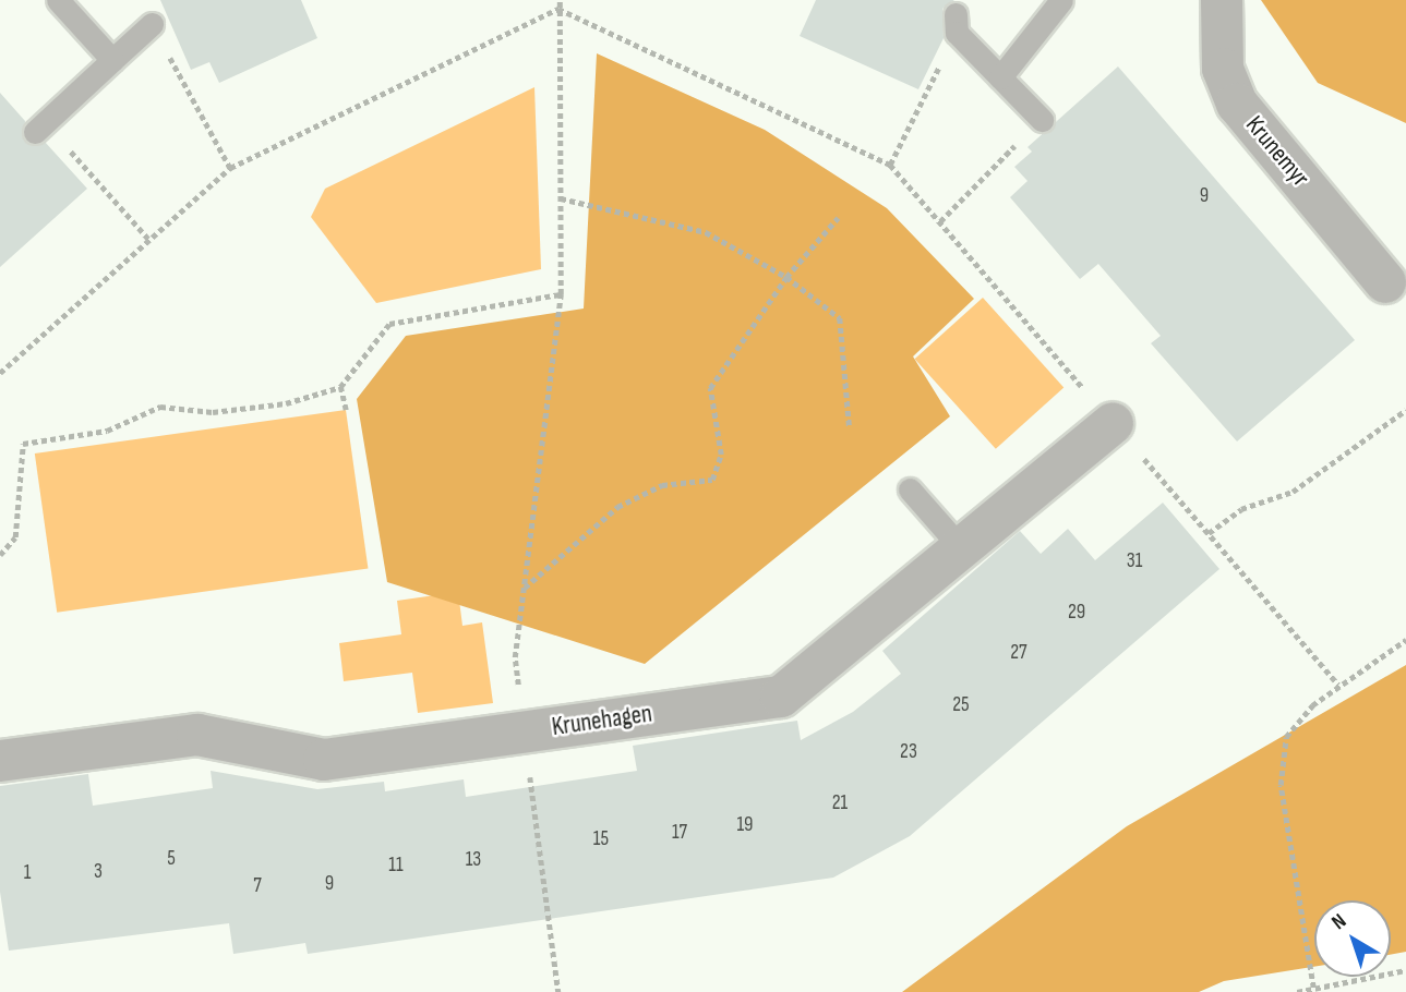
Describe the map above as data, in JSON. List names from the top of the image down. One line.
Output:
{"streets":{"street":["Krunemyr","Krunehagen"]},"house_numbers":["9","31","29","27","25","23","21","19","17","15","5","13","11","3","1","9","7"],"north":"top left"}
